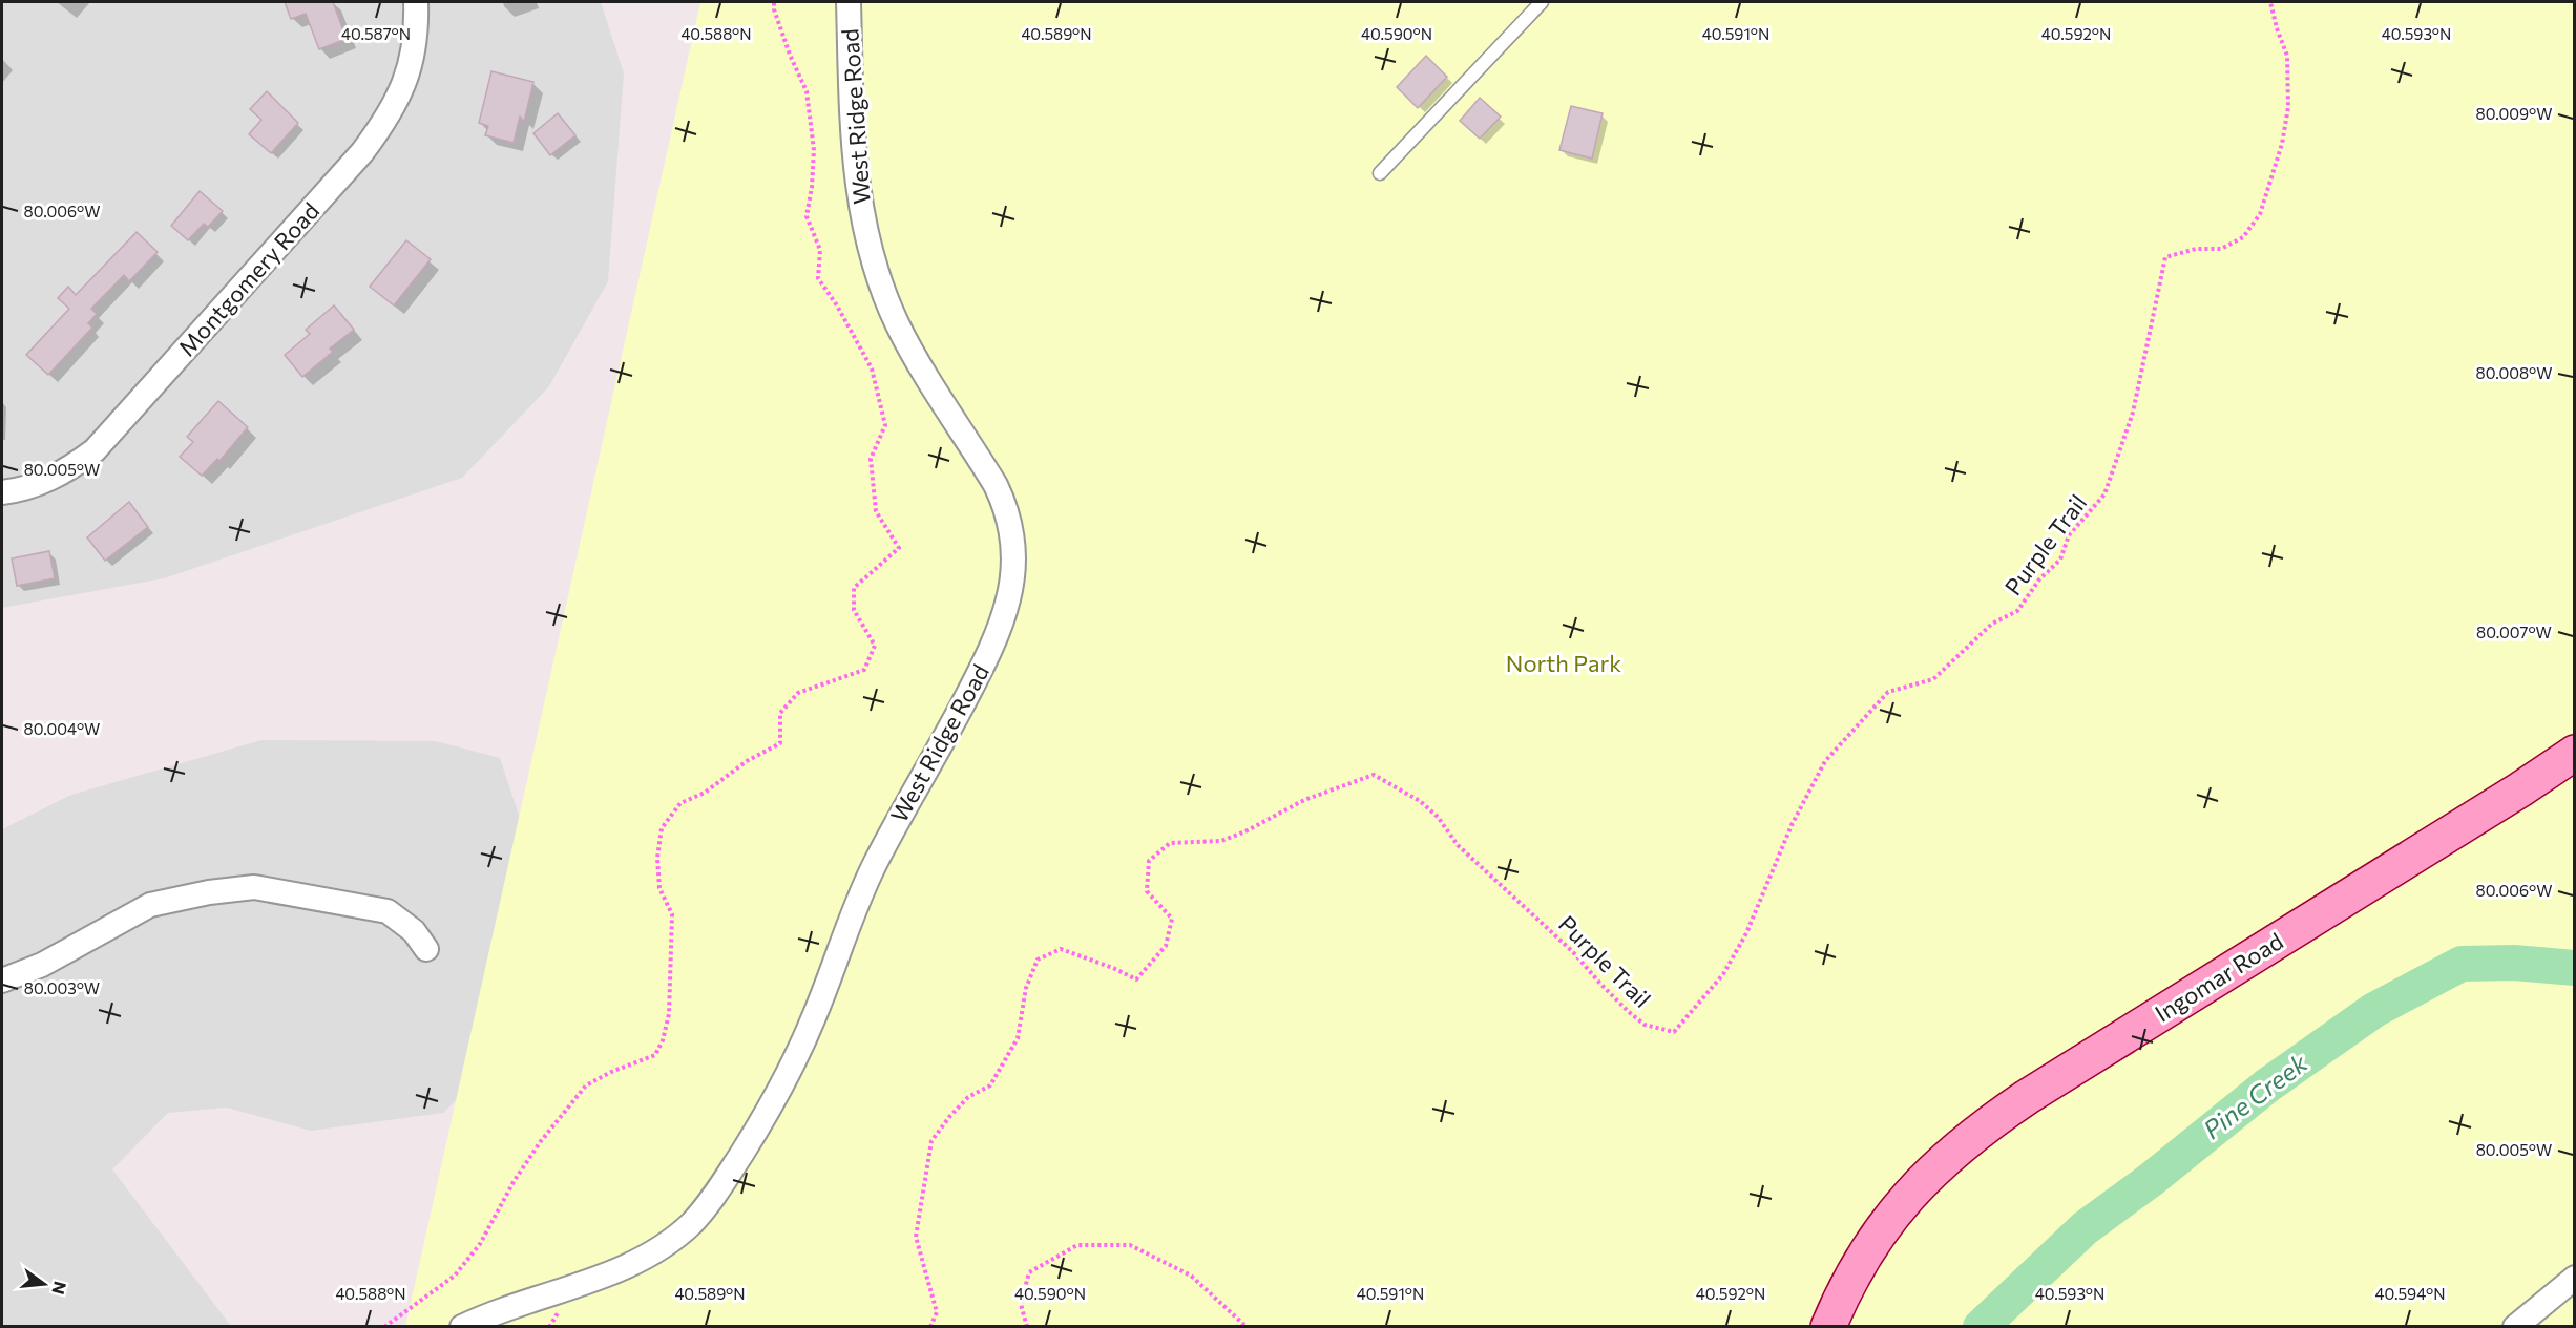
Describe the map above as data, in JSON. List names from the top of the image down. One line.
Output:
{"streets":{"main road":["Ingomar Road"],"street":["West Ridge Road","Montgomery Road"],"path":["Purple Trail"]},"water":["Pine Creek"],"parks":["North Park"],"north":"right","coordinates":["40.587°N","40.588°N","40.589°N","40.590°N","40.591°N","40.592°N","40.593°N","80.009°W","80.006°W","80.008°W","80.005°W","80.007°W","80.004°W","80.003°W","40.594°N"]}
